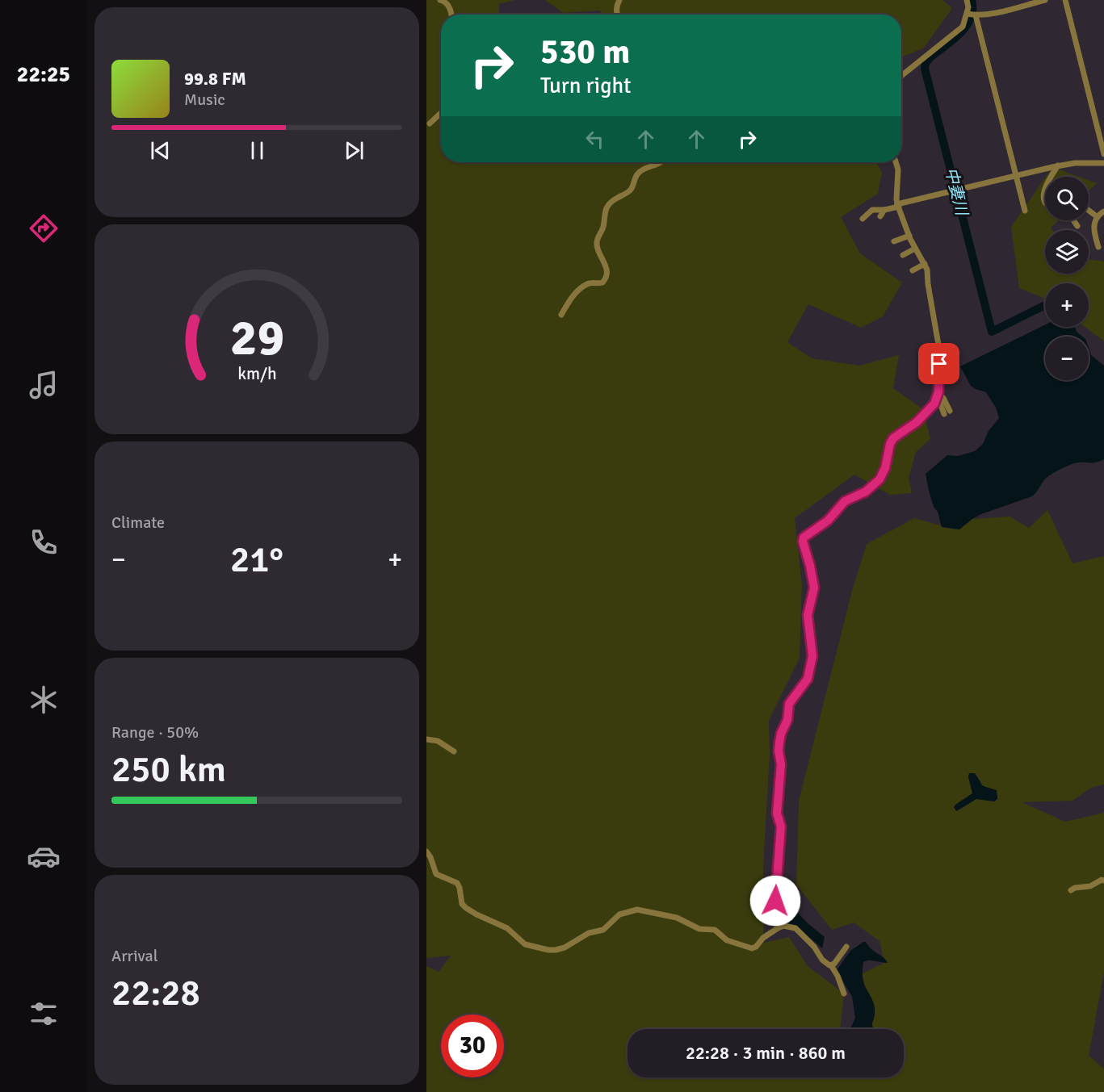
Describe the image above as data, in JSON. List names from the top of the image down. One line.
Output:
{"water":["中妻川"],"page":{"tabs":"22:25","turn":["530 m","Turn right"],"song":["99.8 FM","Music"],"map_buttons":["+","−"],"tile":["Climate",["Range · 50%","250 km"],["Arrival","22:28"]],"heat":["−","21°","+"],"limit":"30","trip":"22:28 · 3 min · 860 m","gauge":["29","km/h"]}}
